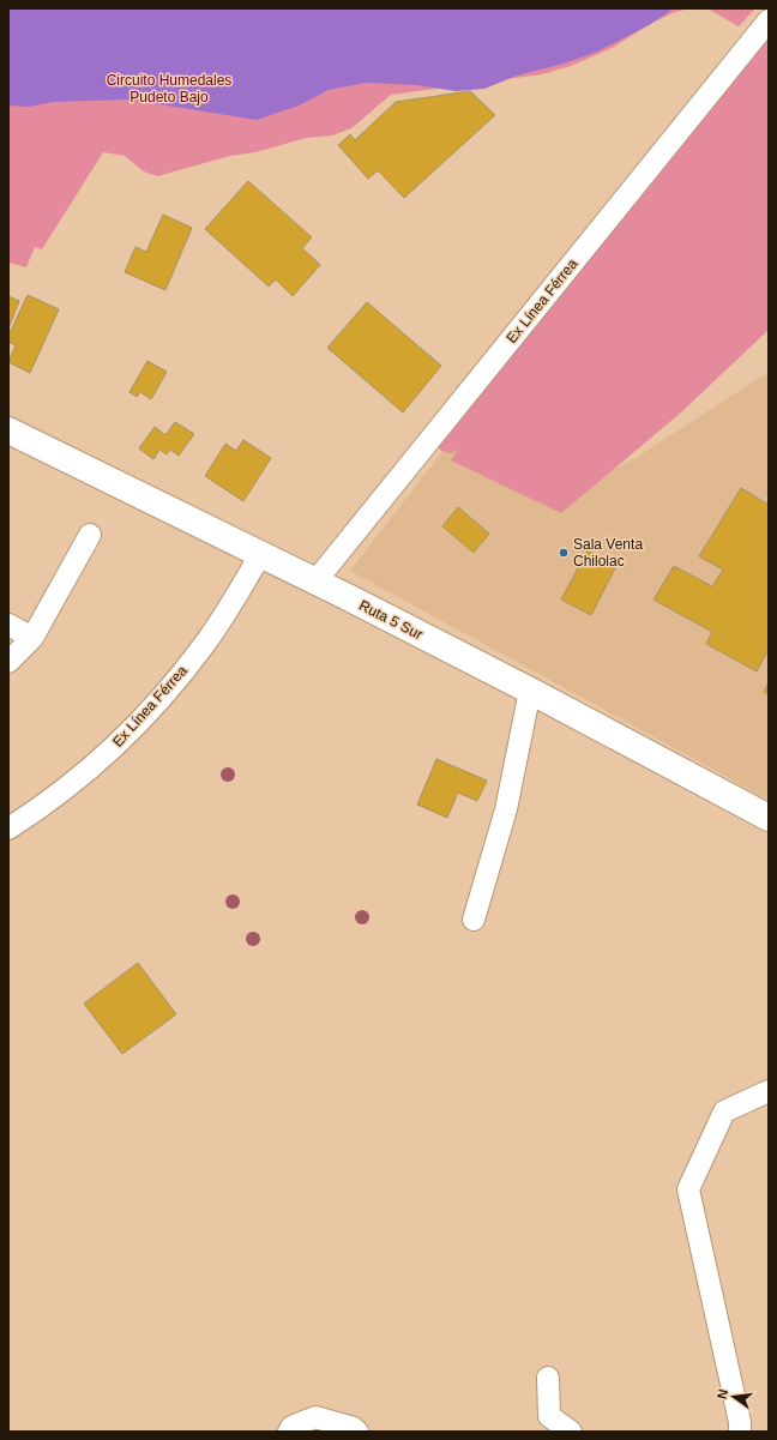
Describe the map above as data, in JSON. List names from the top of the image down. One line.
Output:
{"streets":{"highway":["Ruta 5 Sur"],"street":["Ex Línea Férrea"]},"crossings":[["Ex Línea Férrea","Ruta 5 Sur"]],"parks":["Circuito Humedales Pudeto Bajo"],"places":["Sala Venta Chilolac"],"north":"left"}
